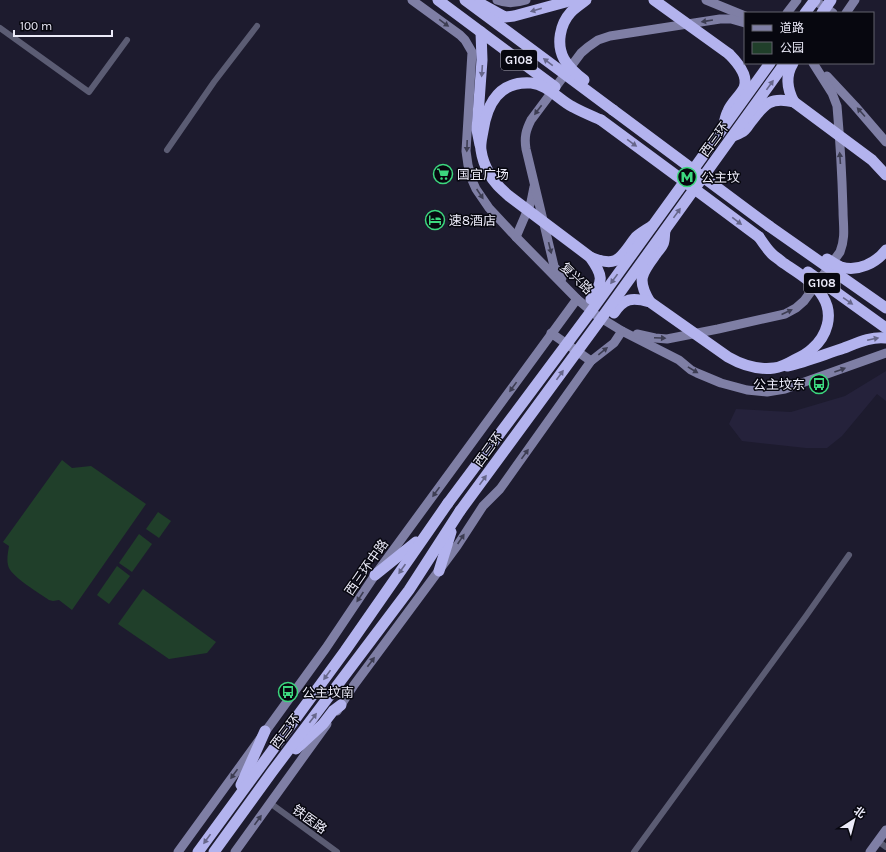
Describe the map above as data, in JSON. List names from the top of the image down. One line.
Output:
{"streets":{"highway":["G108","西三环"],"street":["复兴路","西三环中路","铁医路"]},"crossings":[["复兴路","西三环中路"]],"places":{"supermarket":["国宜广场"],"metro station":["公主坟"],"hotel":["速8酒店"],"bus stop":["公主坟东","公主坟南"]},"legend":["道路","公园"],"scale_bar":"100 m","north":"top right"}
